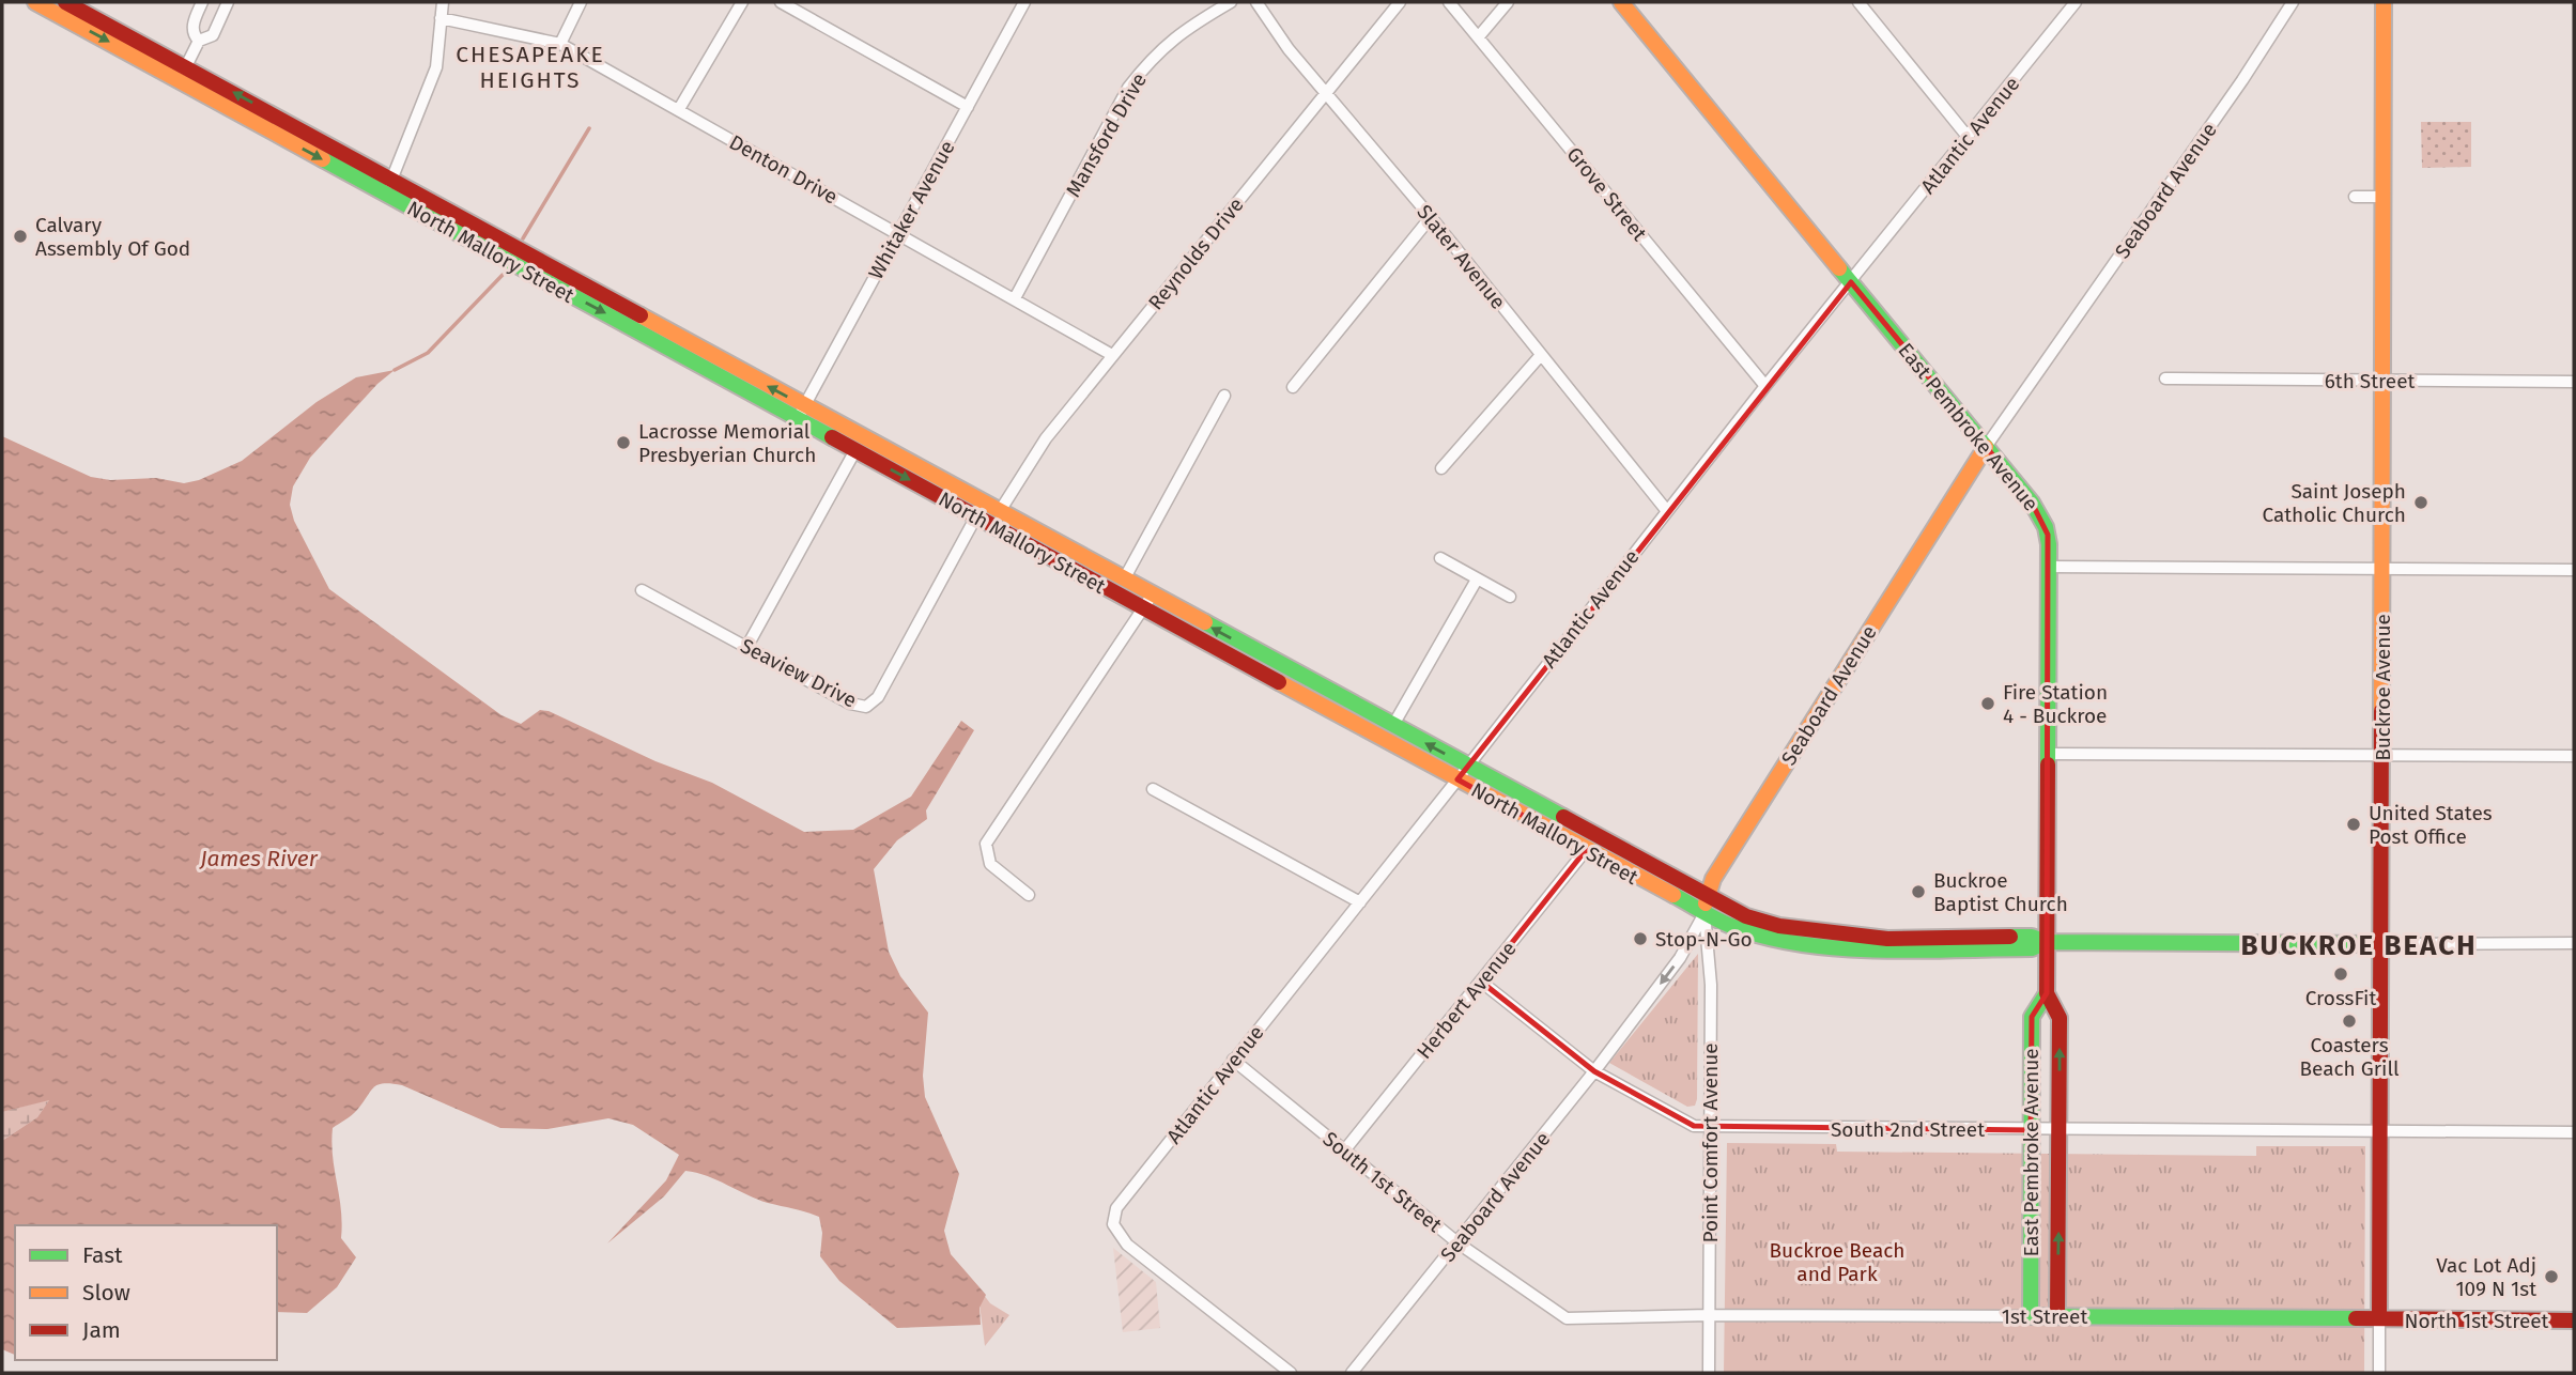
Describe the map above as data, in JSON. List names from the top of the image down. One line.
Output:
{"streets":{"main road":["Seaboard Avenue","North Mallory Street","East Pembroke Avenue","Buckroe Avenue","1st Street","North 1st Street"],"street":["Mansford Drive","Atlantic Avenue","Denton Drive","Grove Street","Whitaker Avenue","Reynolds Drive","Slater Avenue","6th Street","Seaview Drive","Herbert Avenue","South 2nd Street","Point Comfort Avenue","South 1st Street"]},"crossings":[["Mansford Drive","Denton Drive"],["Atlantic Avenue","Grove Street"],["Atlantic Avenue","North Mallory Street"],["Atlantic Avenue","Slater Avenue"],["Atlantic Avenue","East Pembroke Avenue"],["Atlantic Avenue","South 1st Street"],["Denton Drive","Whitaker Avenue"],["Denton Drive","Reynolds Drive"],["Seaboard Avenue","North Mallory Street"],["Seaboard Avenue","East Pembroke Avenue"],["Seaboard Avenue","South 2nd Street"],["Seaboard Avenue","Point Comfort Avenue"],["Seaboard Avenue","South 1st Street"],["Whitaker Avenue","North Mallory Street"],["North Mallory Street","Reynolds Drive"],["North Mallory Street","East Pembroke Avenue"],["North Mallory Street","Seaview Drive"],["North Mallory Street","Buckroe Avenue"],["North Mallory Street","Herbert Avenue"],["North Mallory Street","Point Comfort Avenue"],["Reynolds Drive","Slater Avenue"],["6th Street","Buckroe Avenue"],["East Pembroke Avenue","South 2nd Street"],["East Pembroke Avenue","1st Street"],["Buckroe Avenue","South 2nd Street"],["Buckroe Avenue","1st Street"],["Buckroe Avenue","North 1st Street"],["Herbert Avenue","South 2nd Street"],["Herbert Avenue","South 1st Street"],["South 2nd Street","Point Comfort Avenue"],["Point Comfort Avenue","South 1st Street"],["Point Comfort Avenue","1st Street"],["South 1st Street","1st Street"],["1st Street","North 1st Street"]],"districts":["CHESAPEAKE HEIGHTS","BUCKROE BEACH"],"water":["James River"],"parks":["Buckroe Beach and Park"],"places":["Calvary Assembly Of God","Lacrosse Memorial Presbyerian Church","Saint Joseph Catholic Church","Fire Station 4 - Buckroe","United States Post Office","Buckroe Baptist Church","Stop-N-Go","CrossFit","Coasters Beach Grill","Vac Lot Adj 109 N 1st"],"legend":["Fast","Slow","Jam"]}
